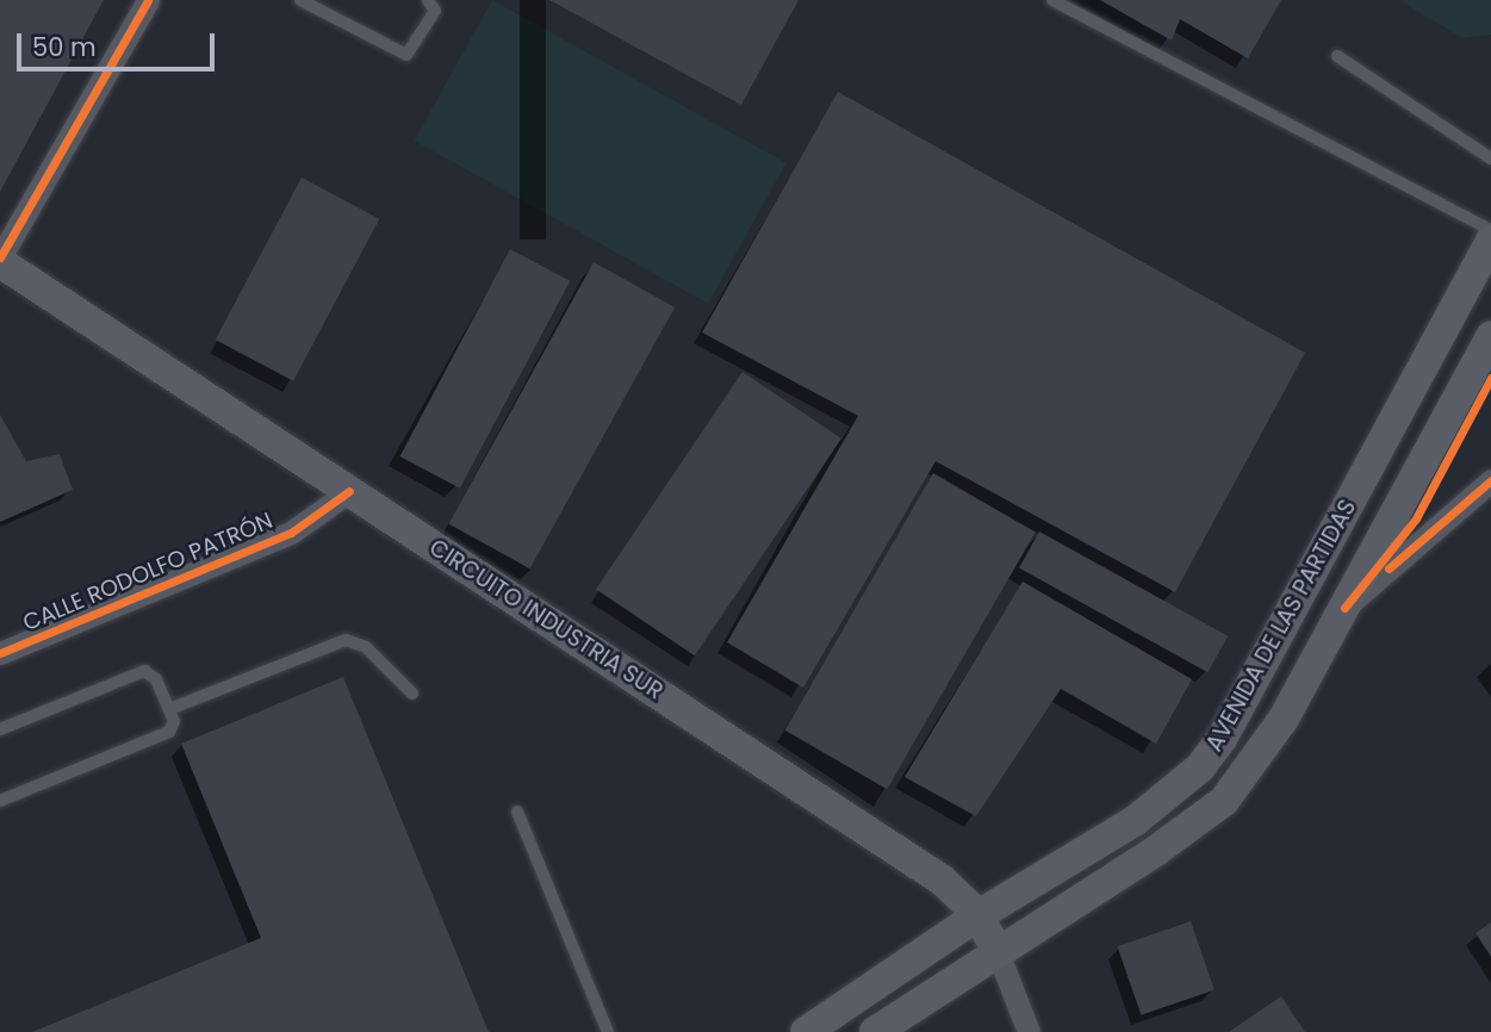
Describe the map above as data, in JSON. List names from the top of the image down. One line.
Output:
{"streets":{"main road":["CIRCUITO INDUSTRIA SUR","AVENIDA DE LAS PARTIDAS"],"street":["CALLE RODOLFO PATRÓN"]},"crossings":[["CALLE RODOLFO PATRÓN","CIRCUITO INDUSTRIA SUR"],["CIRCUITO INDUSTRIA SUR","AVENIDA DE LAS PARTIDAS"]],"scale_bar":"50 m"}
